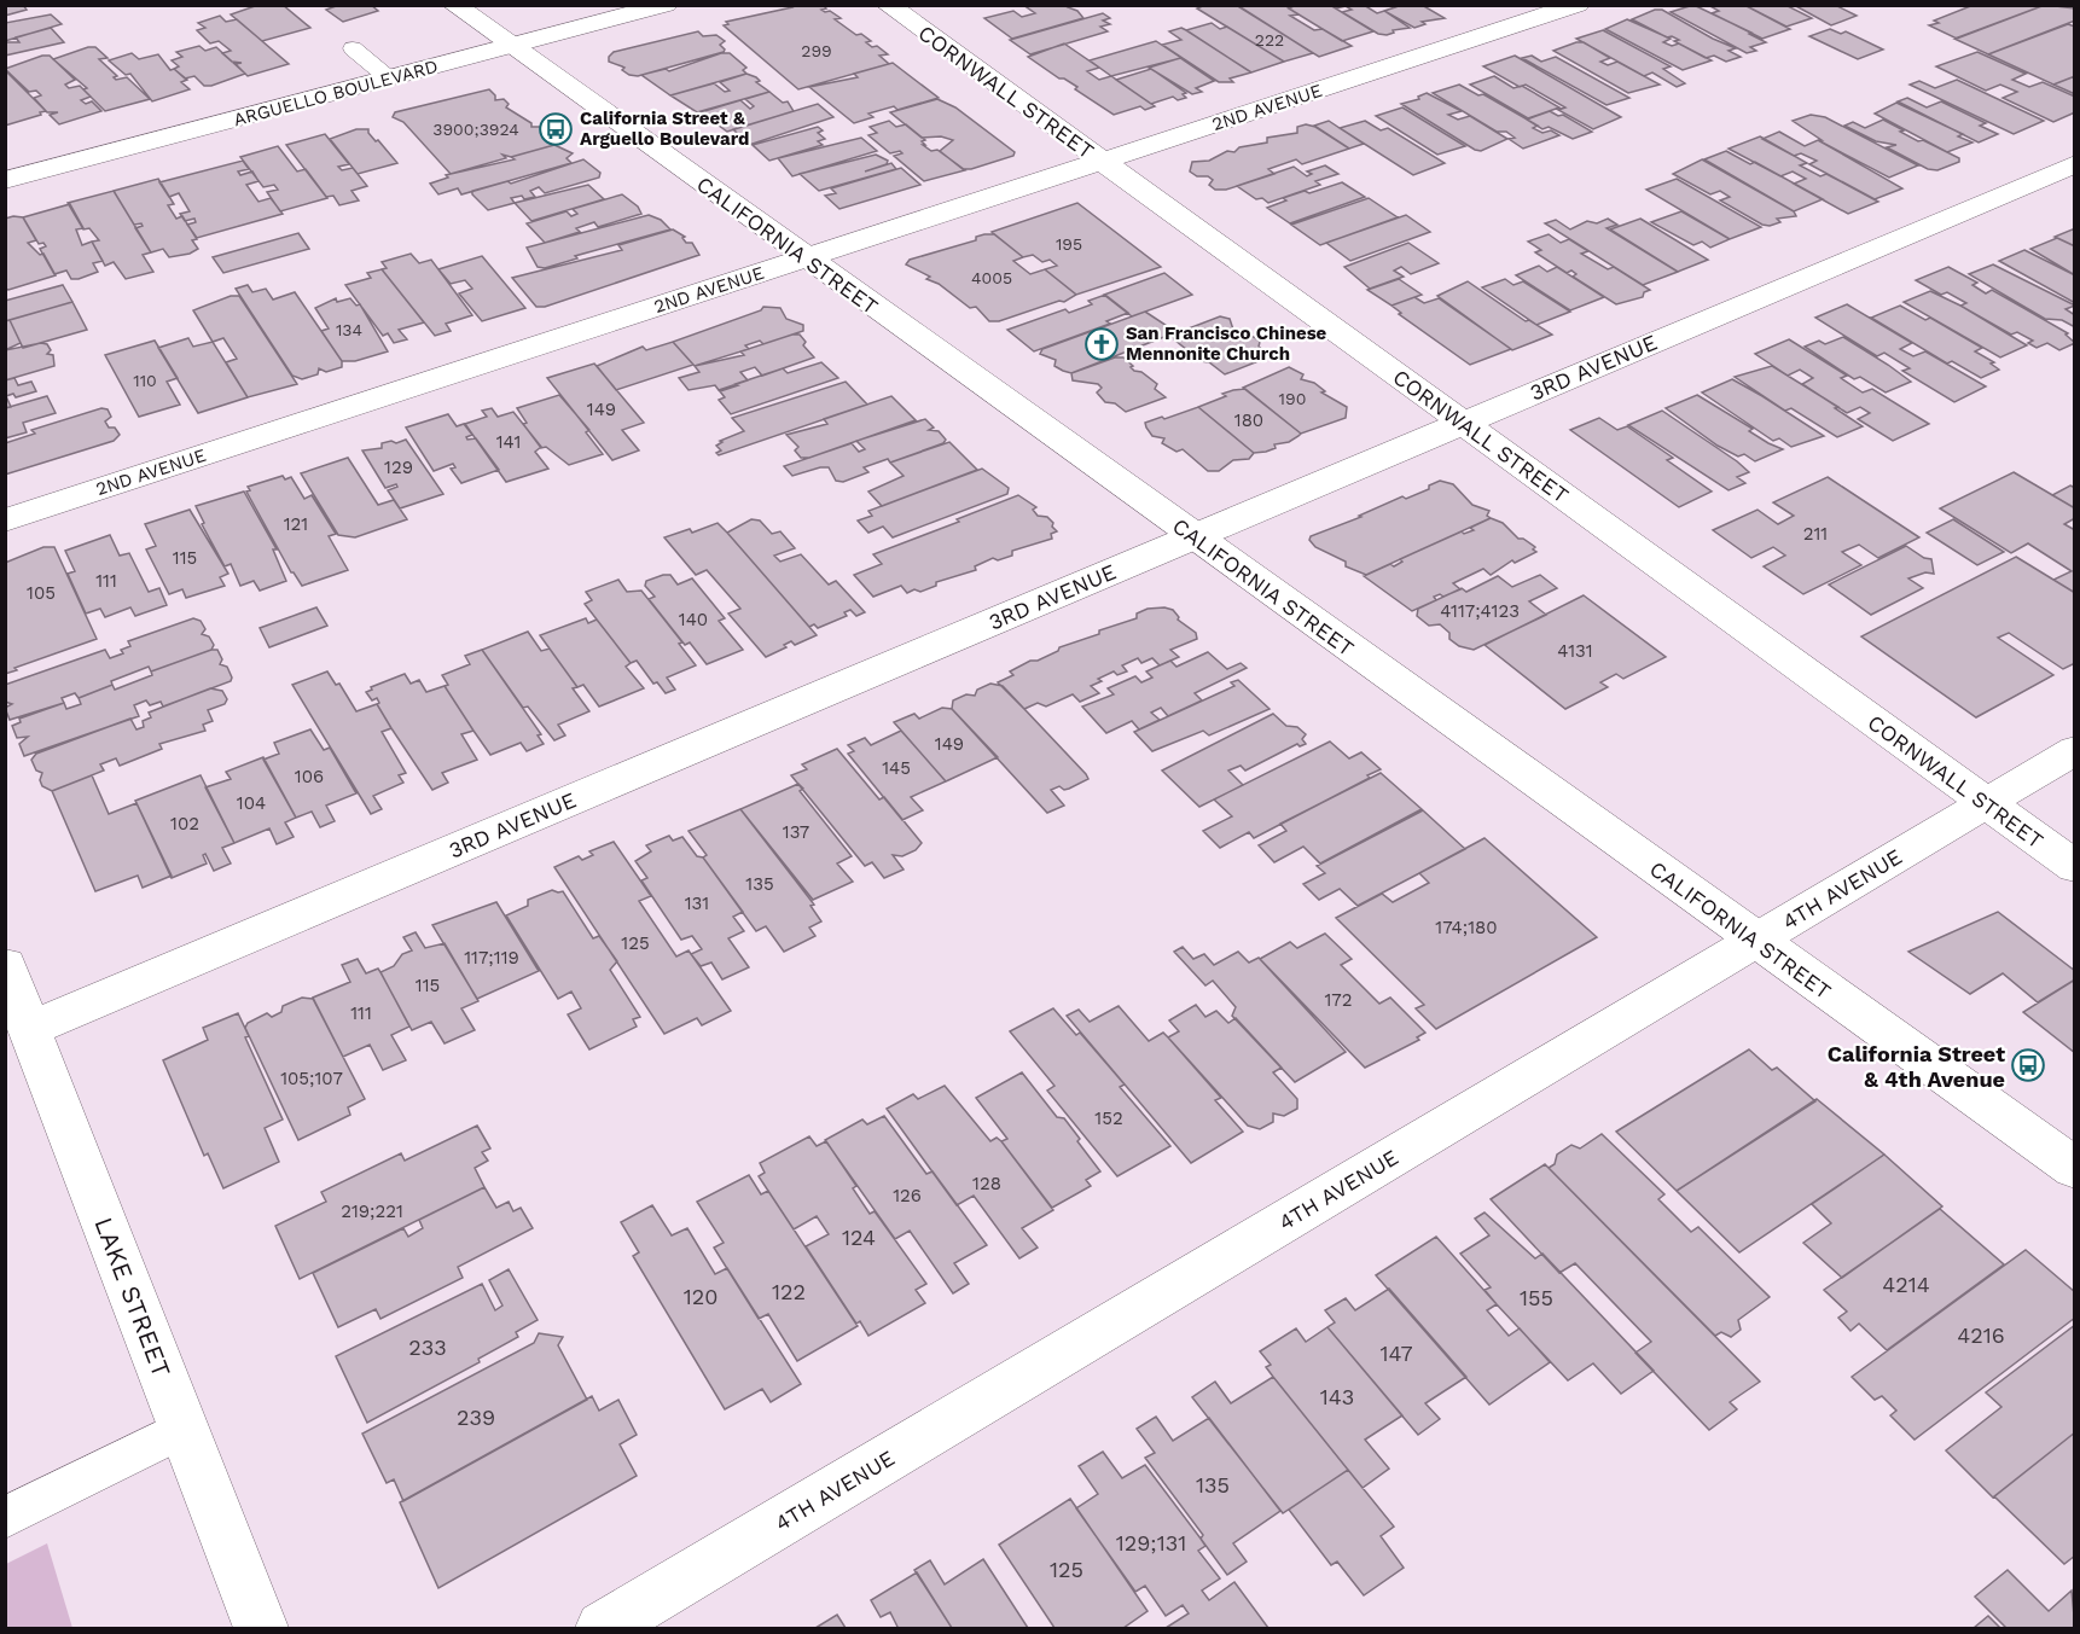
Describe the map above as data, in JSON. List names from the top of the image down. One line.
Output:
{"streets":{"street":["CORNWALL STREET","ARGUELLO BOULEVARD","2ND AVENUE","CALIFORNIA STREET","3RD AVENUE","4TH AVENUE","LAKE STREET"]},"crossings":[["CORNWALL STREET","2ND AVENUE"],["CORNWALL STREET","3RD AVENUE"],["CORNWALL STREET","4TH AVENUE"],["ARGUELLO BOULEVARD","CALIFORNIA STREET"],["2ND AVENUE","CALIFORNIA STREET"],["CALIFORNIA STREET","3RD AVENUE"],["CALIFORNIA STREET","4TH AVENUE"],["3RD AVENUE","LAKE STREET"]],"places":{"bus stop":["California Street & Arguello Boulevard","California Street & 4th Avenue"],"church":["San Francisco Chinese Mennonite Church"]},"house_numbers":["222","299","3900;3924","195","4005","134","110","190","149","180","141","129","121","211","115","111","105","4117;4123","140","4131","149","145","106","104","102","137","135","131","174;180","125","117;119","115","172","111","105;107","152","128","126","219;221","124","4214","122","120","155","4216","233","147","143","239","135","129;131","125"]}
